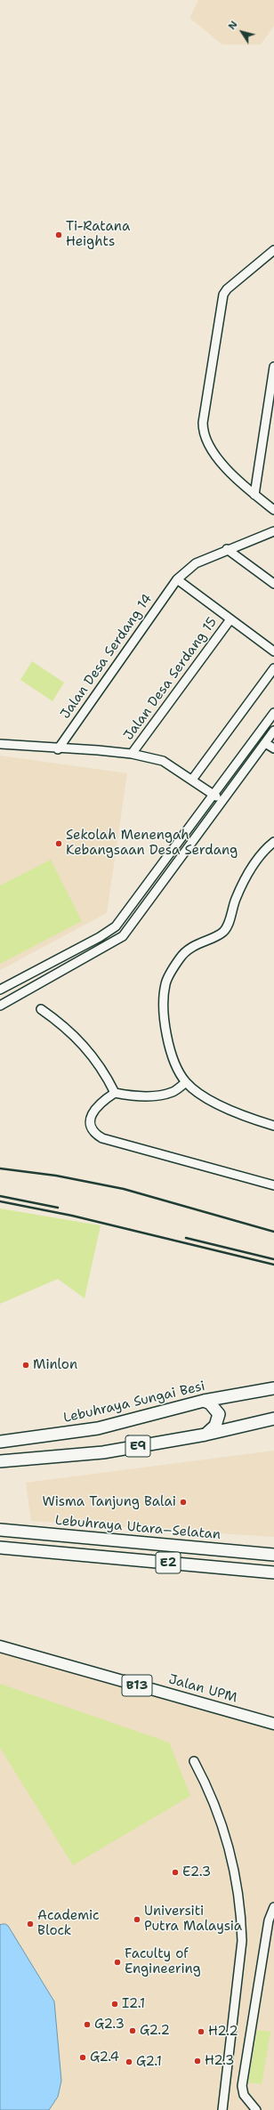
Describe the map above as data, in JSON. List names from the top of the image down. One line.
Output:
{"streets":{"highway":["Lebuhraya Sungai Besi","E9","Lebuhraya Utara–Selatan","E2"],"main road":["B13","Jalan UPM"],"street":["Jalan Desa Serdang 14","Jalan Desa Serdang 15"]},"places":["Ti-Ratana Heights","Sekolah Menengah Kebangsaan Desa Serdang","Minlon","Wisma Tanjung Balai","E2.3","Universiti Putra Malaysia","Academic Block","Faculty of Engineering","I2.1","G2.3","G2.2","H2.2","G2.4","H2.3","G2.1"],"north":"top left"}
